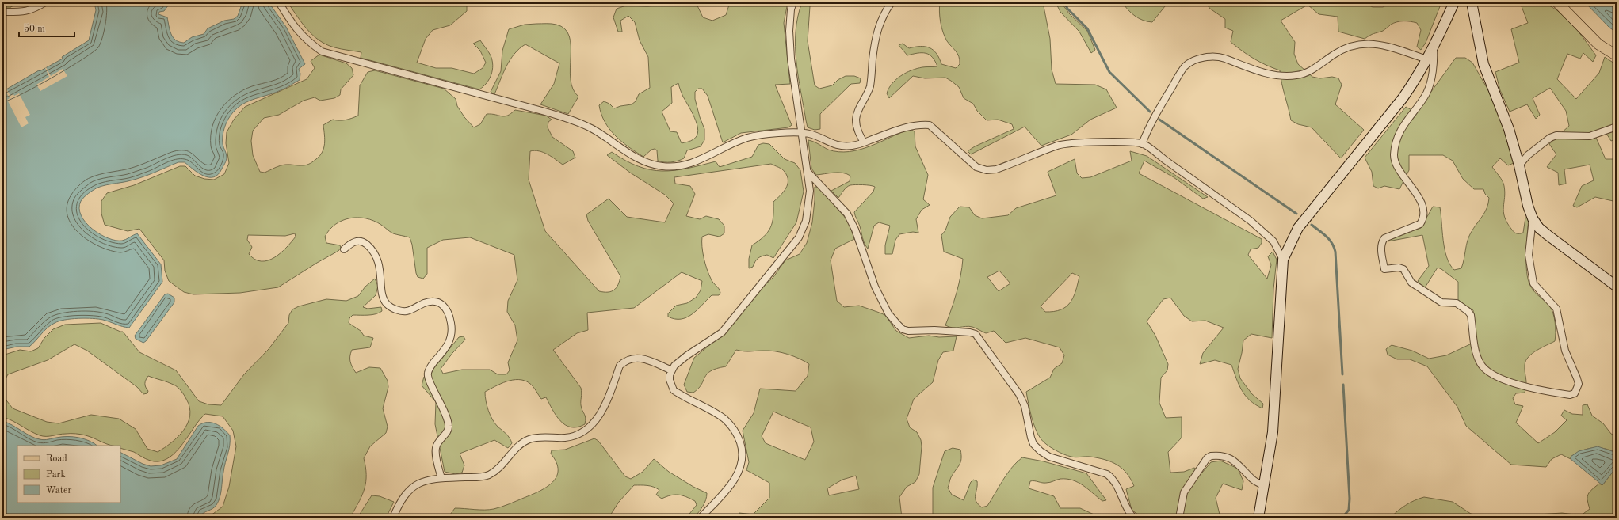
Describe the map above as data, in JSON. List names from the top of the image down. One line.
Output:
{"legend":["Road","Park","Water"],"scale_bar":"50 m"}
